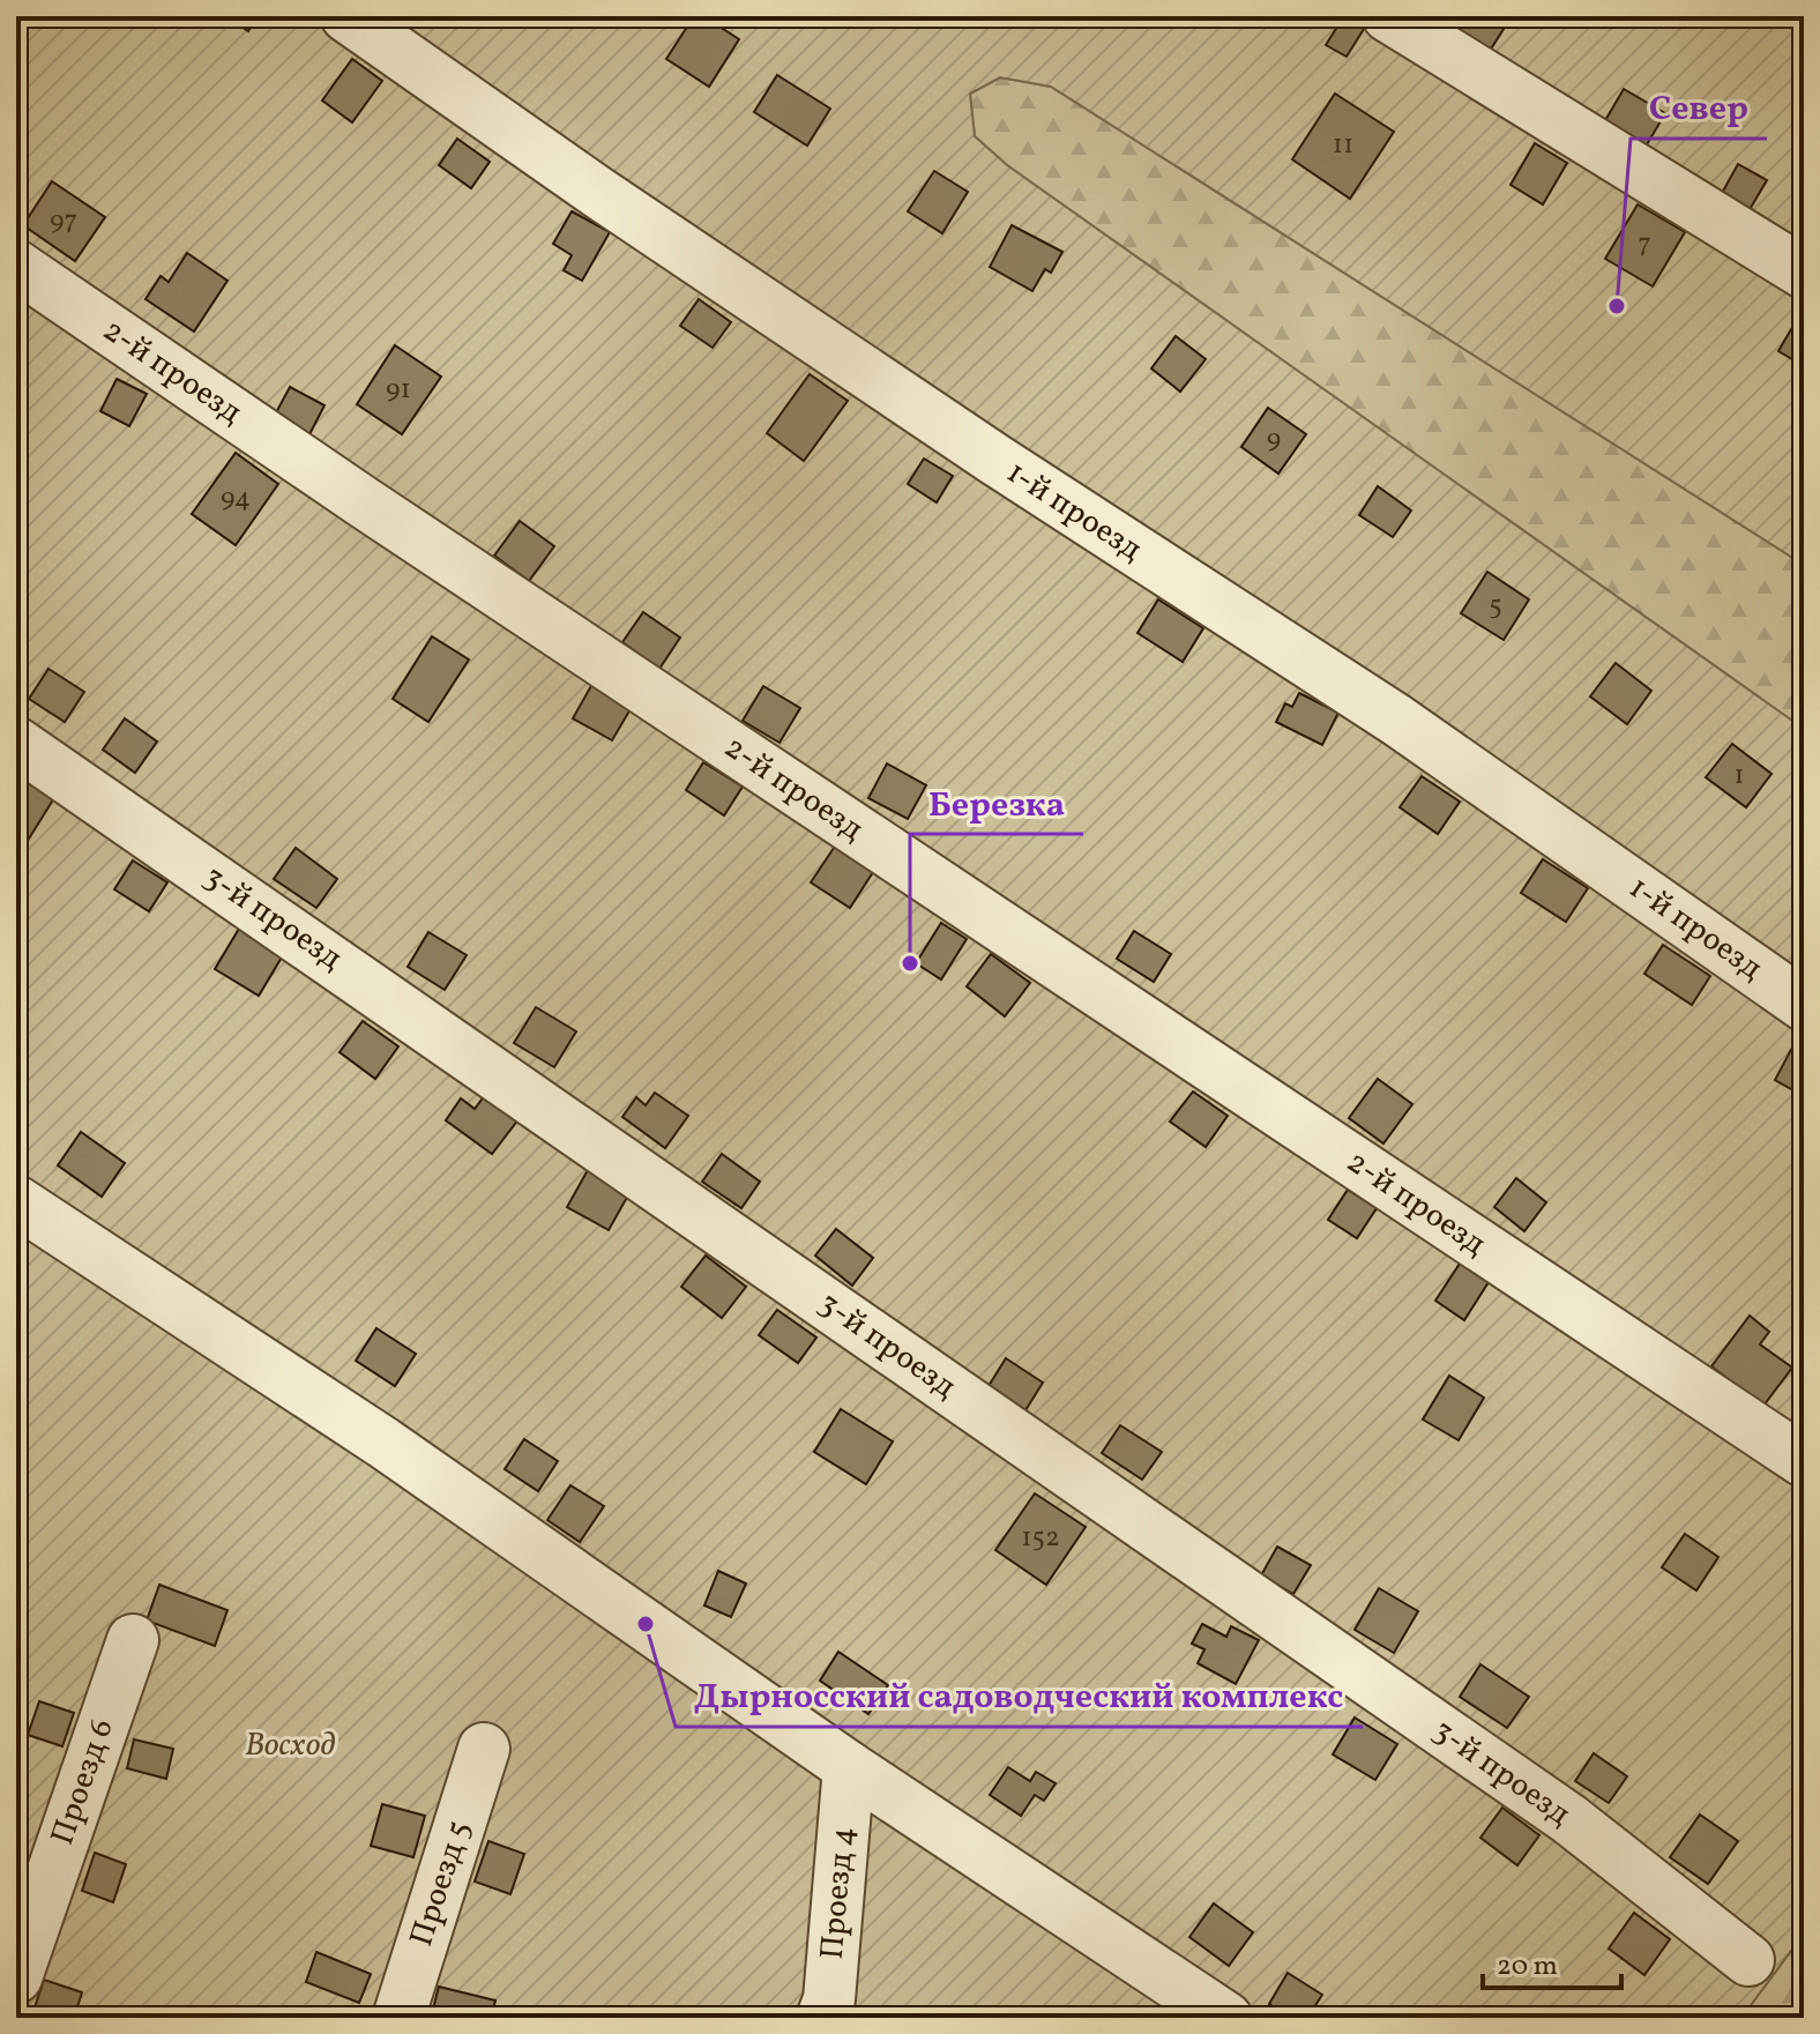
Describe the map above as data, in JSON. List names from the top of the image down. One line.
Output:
{"streets":{"street":["2-й проезд","1-й проезд","3-й проезд","Проезд 6","Проезд 5","Проезд 4"]},"parks":["Восход"],"places":["Север","Березка","Дырносский садоводческий комплекс"],"house_numbers":["11","97","7","91","9","94","5","1","152"],"scale_bar":"20 m"}
